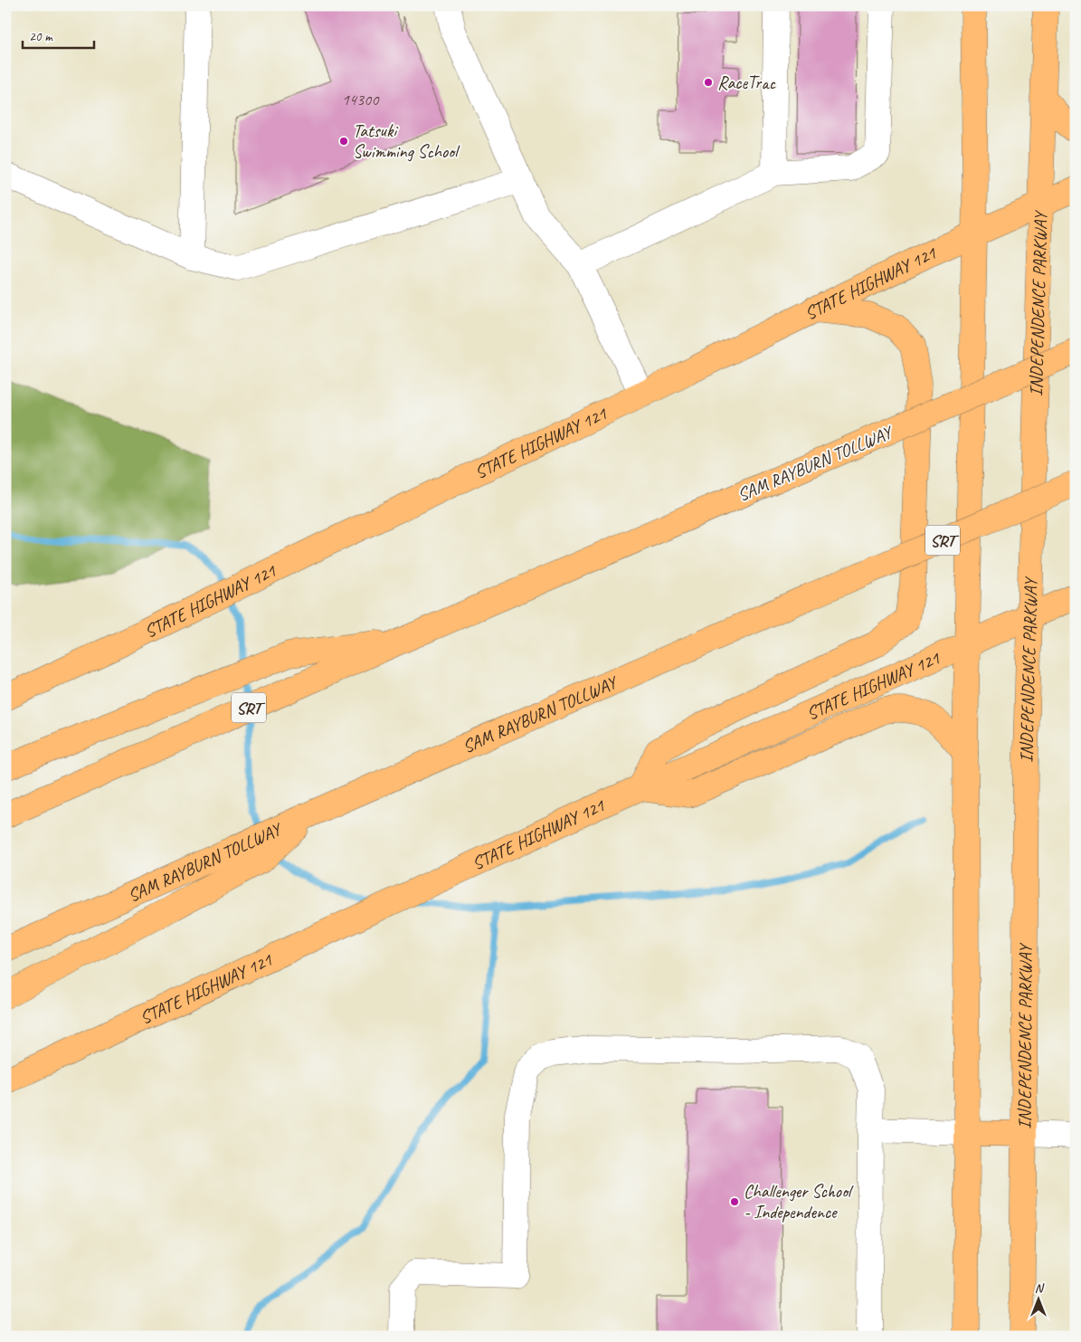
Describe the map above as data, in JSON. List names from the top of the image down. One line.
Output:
{"streets":{"main road":["STATE HIGHWAY 121","INDEPENDENCE PARKWAY","SAM RAYBURN TOLLWAY","SRT"]},"crossings":[["STATE HIGHWAY 121","INDEPENDENCE PARKWAY"]],"places":["RaceTrac","Tatsuki Swimming School","Challenger School - Independence"],"house_numbers":["14300"],"scale_bar":"20 m","north":"top"}
